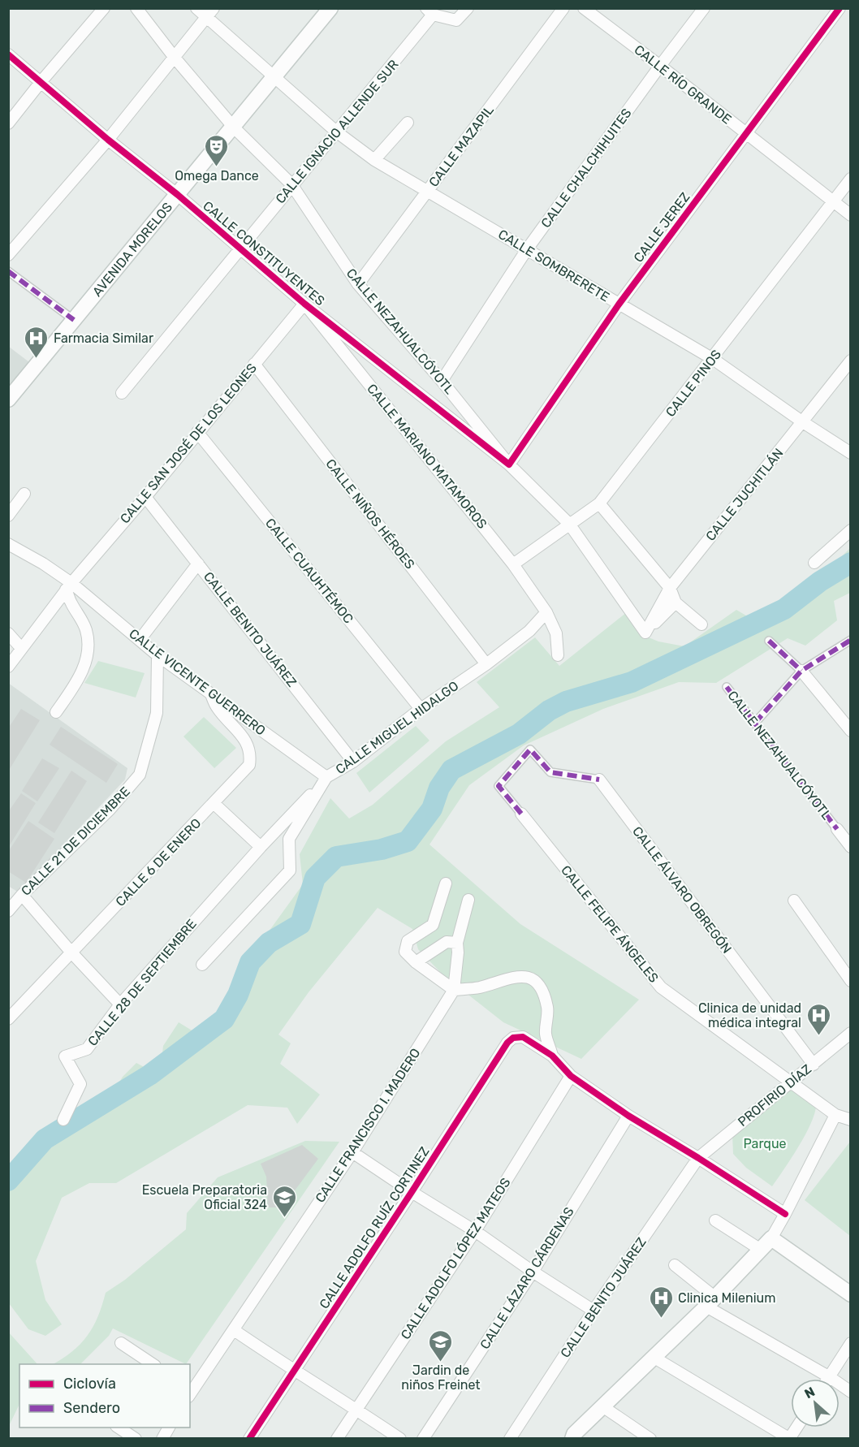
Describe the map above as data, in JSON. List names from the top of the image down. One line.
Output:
{"streets":{"main road":["AVENIDA MORELOS"],"street":["CALLE RÍO GRANDE","CALLE IGNACIO ALLENDE SUR","CALLE MAZAPIL","CALLE CHALCHIHUITES","CALLE JEREZ","CALLE CONSTITUYENTES","CALLE SOMBRERETE","CALLE NEZAHUALCÓYOTL","CALLE PINOS","CALLE SAN JOSÉ DE LOS LEONES","CALLE MARIANO MATAMOROS","CALLE JUCHITLÁN","CALLE NIÑOS HÉROES","CALLE CUAUHTÉMOC","CALLE BENITO JUÁREZ","CALLE VICENTE GUERRERO","CALLE MIGUEL HIDALGO","CALLE 21 DE DICIEMBRE","CALLE 6 DE ENERO","CALLE ÁLVARO OBREGÓN","CALLE FELIPE ÁNGELES","CALLE 28 DE SEPTIEMBRE","PROFIRIO DÍAZ","CALLE FRANCISCO I. MADERO","CALLE ADOLFO RUÍZ CORTINEZ","CALLE ADOLFO LÓPEZ MATEOS","CALLE LÁZARO CÁRDENAS"]},"crossings":[["CALLE RÍO GRANDE","CALLE CHALCHIHUITES"],["CALLE RÍO GRANDE","CALLE JEREZ"],["CALLE RÍO GRANDE","CALLE PINOS"],["CALLE IGNACIO ALLENDE SUR","CALLE CONSTITUYENTES"],["CALLE IGNACIO ALLENDE SUR","CALLE SOMBRERETE"],["CALLE IGNACIO ALLENDE SUR","CALLE NEZAHUALCÓYOTL"],["CALLE MAZAPIL","CALLE SOMBRERETE"],["CALLE MAZAPIL","CALLE NEZAHUALCÓYOTL"],["CALLE CHALCHIHUITES","CALLE SOMBRERETE"],["CALLE CHALCHIHUITES","CALLE NEZAHUALCÓYOTL"],["CALLE JEREZ","CALLE CONSTITUYENTES"],["CALLE JEREZ","CALLE SOMBRERETE"],["CALLE JEREZ","CALLE NEZAHUALCÓYOTL"],["AVENIDA MORELOS","CALLE CONSTITUYENTES"],["AVENIDA MORELOS","CALLE SOMBRERETE"],["AVENIDA MORELOS","CALLE NEZAHUALCÓYOTL"],["CALLE CONSTITUYENTES","CALLE NEZAHUALCÓYOTL"],["CALLE CONSTITUYENTES","CALLE SAN JOSÉ DE LOS LEONES"],["CALLE CONSTITUYENTES","CALLE MARIANO MATAMOROS"],["CALLE SOMBRERETE","CALLE PINOS"],["CALLE SOMBRERETE","CALLE JUCHITLÁN"],["CALLE NEZAHUALCÓYOTL","CALLE PINOS"],["CALLE NEZAHUALCÓYOTL","CALLE JUCHITLÁN"],["CALLE PINOS","CALLE MARIANO MATAMOROS"],["CALLE SAN JOSÉ DE LOS LEONES","CALLE MARIANO MATAMOROS"],["CALLE SAN JOSÉ DE LOS LEONES","CALLE NIÑOS HÉROES"],["CALLE SAN JOSÉ DE LOS LEONES","CALLE CUAUHTÉMOC"],["CALLE SAN JOSÉ DE LOS LEONES","CALLE BENITO JUÁREZ"],["CALLE SAN JOSÉ DE LOS LEONES","CALLE VICENTE GUERRERO"],["CALLE MARIANO MATAMOROS","CALLE MIGUEL HIDALGO"],["CALLE NIÑOS HÉROES","CALLE MIGUEL HIDALGO"],["CALLE CUAUHTÉMOC","CALLE MIGUEL HIDALGO"],["CALLE BENITO JUÁREZ","CALLE MIGUEL HIDALGO"],["CALLE BENITO JUÁREZ","PROFIRIO DÍAZ"],["CALLE VICENTE GUERRERO","CALLE MIGUEL HIDALGO"],["CALLE VICENTE GUERRERO","CALLE 21 DE DICIEMBRE"],["CALLE VICENTE GUERRERO","CALLE 6 DE ENERO"],["CALLE VICENTE GUERRERO","CALLE 28 DE SEPTIEMBRE"],["CALLE MIGUEL HIDALGO","CALLE 28 DE SEPTIEMBRE"],["CALLE ÁLVARO OBREGÓN","CALLE FELIPE ÁNGELES"],["CALLE ÁLVARO OBREGÓN","PROFIRIO DÍAZ"],["CALLE FELIPE ÁNGELES","PROFIRIO DÍAZ"]],"parks":["Parque"],"places":{"theatre":["Omega Dance"],"hospital":["Farmacia Similar","Clinica de unidad médica integral","Clinica Milenium"],"school or university":["Escuela Preparatoria Oficial 324","Jardin de niños Freinet"]},"legend":["Ciclovía","Sendero"],"north":"top left"}
